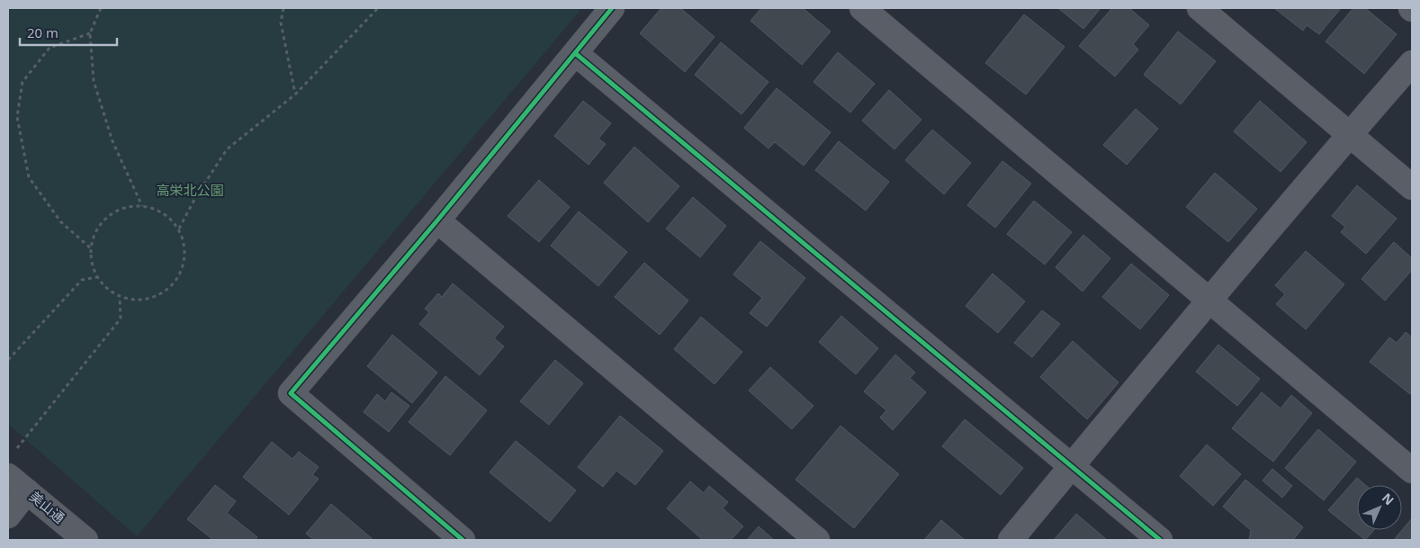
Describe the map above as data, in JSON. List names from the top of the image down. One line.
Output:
{"streets":{"street":["美山通"]},"parks":["高栄北公園"],"scale_bar":"20 m","north":"top right"}
